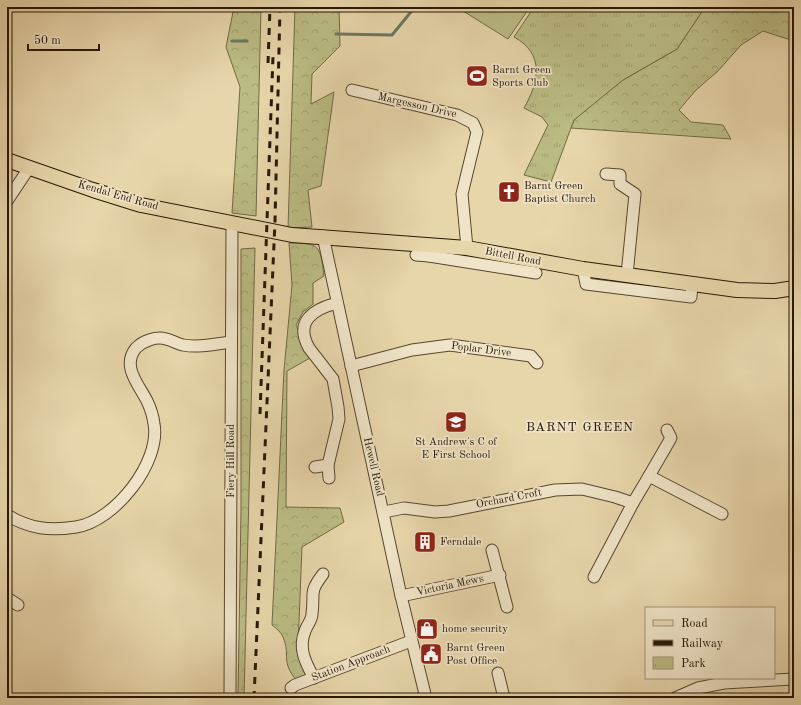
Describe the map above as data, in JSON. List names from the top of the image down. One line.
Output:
{"streets":{"main road":["Kendal End Road","Bittell Road"],"street":["Margesson Drive","Poplar Drive","Fiery Hill Road","Hewell Road","Orchard Croft","Victoria Mews","Station Approach"]},"crossings":[["Margesson Drive","Bittell Road"],["Kendal End Road","Bittell Road"],["Kendal End Road","Fiery Hill Road"],["Bittell Road","Fiery Hill Road"],["Bittell Road","Hewell Road"],["Poplar Drive","Hewell Road"],["Hewell Road","Orchard Croft"],["Hewell Road","Victoria Mews"],["Hewell Road","Station Approach"]],"districts":["BARNT GREEN"],"places":{"sports":["Barnt Green Sports Club"],"church":["Barnt Green Baptist Church"],"school or university":["St Andrew's C of E First School"],"building":["Ferndale"],"shop":["home security"],"public building":["Barnt Green Post Office"]},"legend":["Road","Railway","Park"],"scale_bar":"50 m"}
